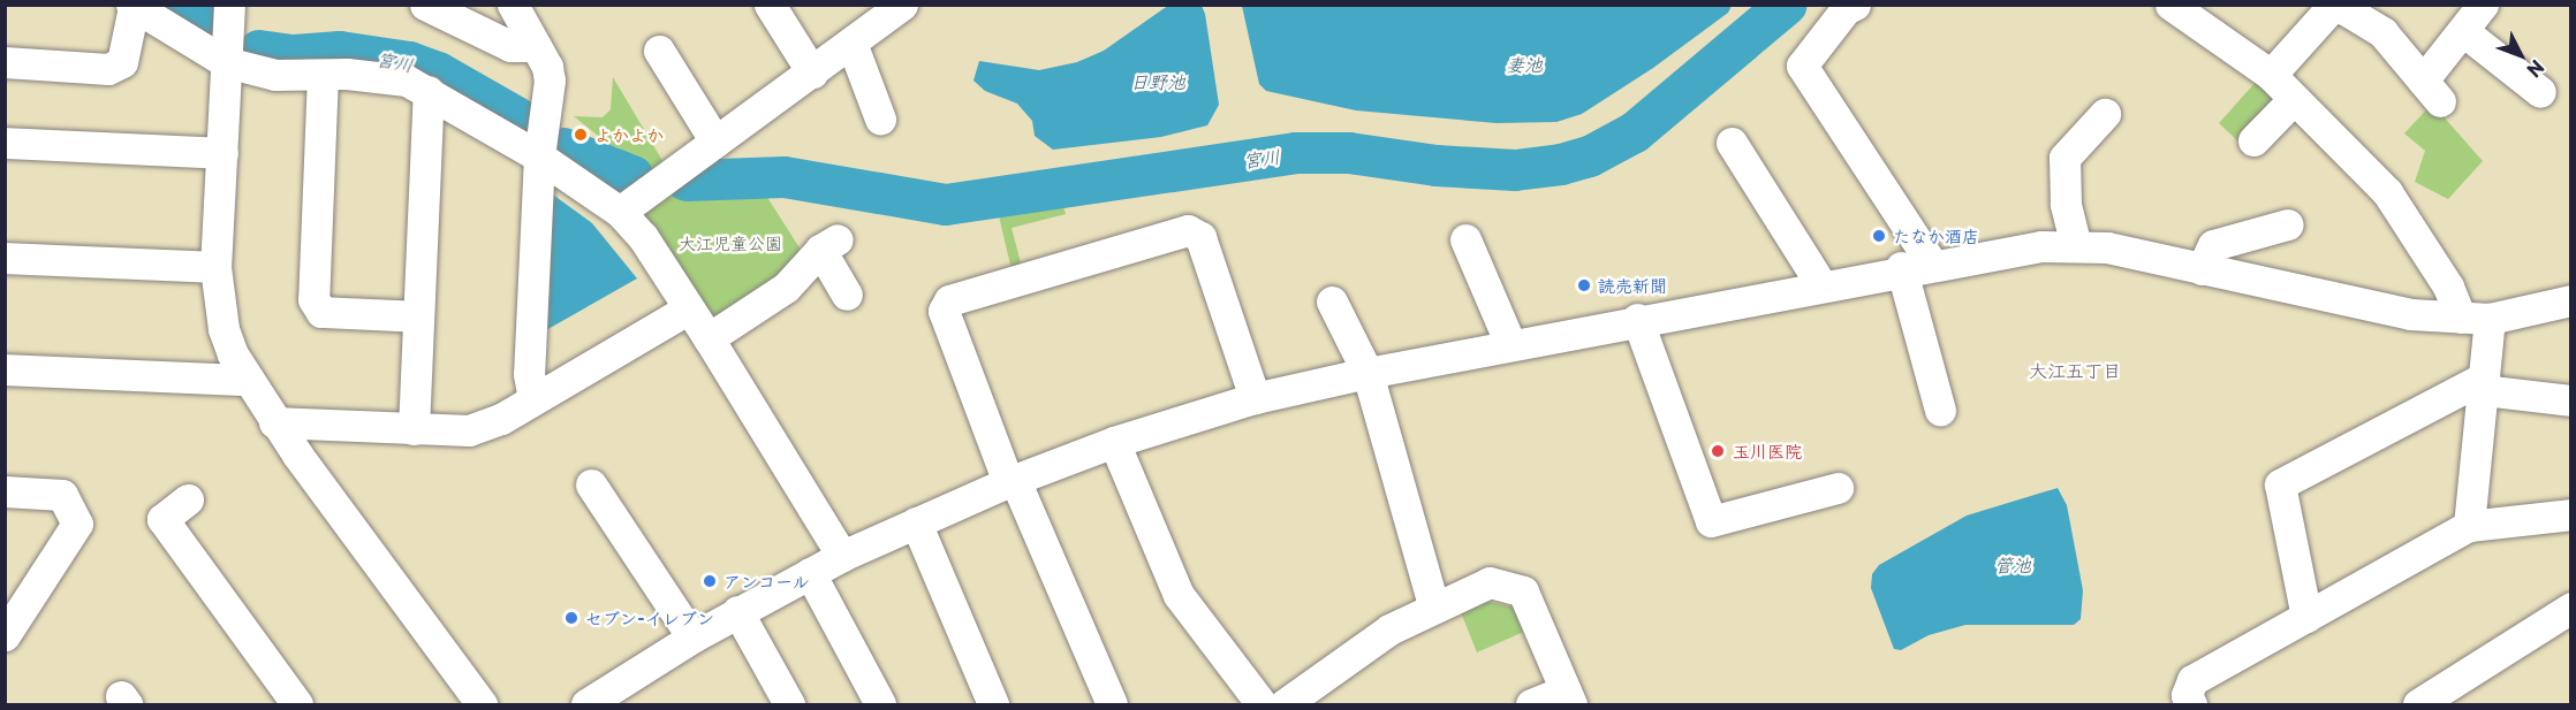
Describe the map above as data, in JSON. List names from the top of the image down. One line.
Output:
{"districts":["大江五丁目"],"water":["宮川","妻池","日野池","管池"],"parks":["大江児童公園"],"places":["よかよか","たなか酒店","読売新聞","玉川医院","アンコール","セブン-イレブン"],"north":"bottom right"}
